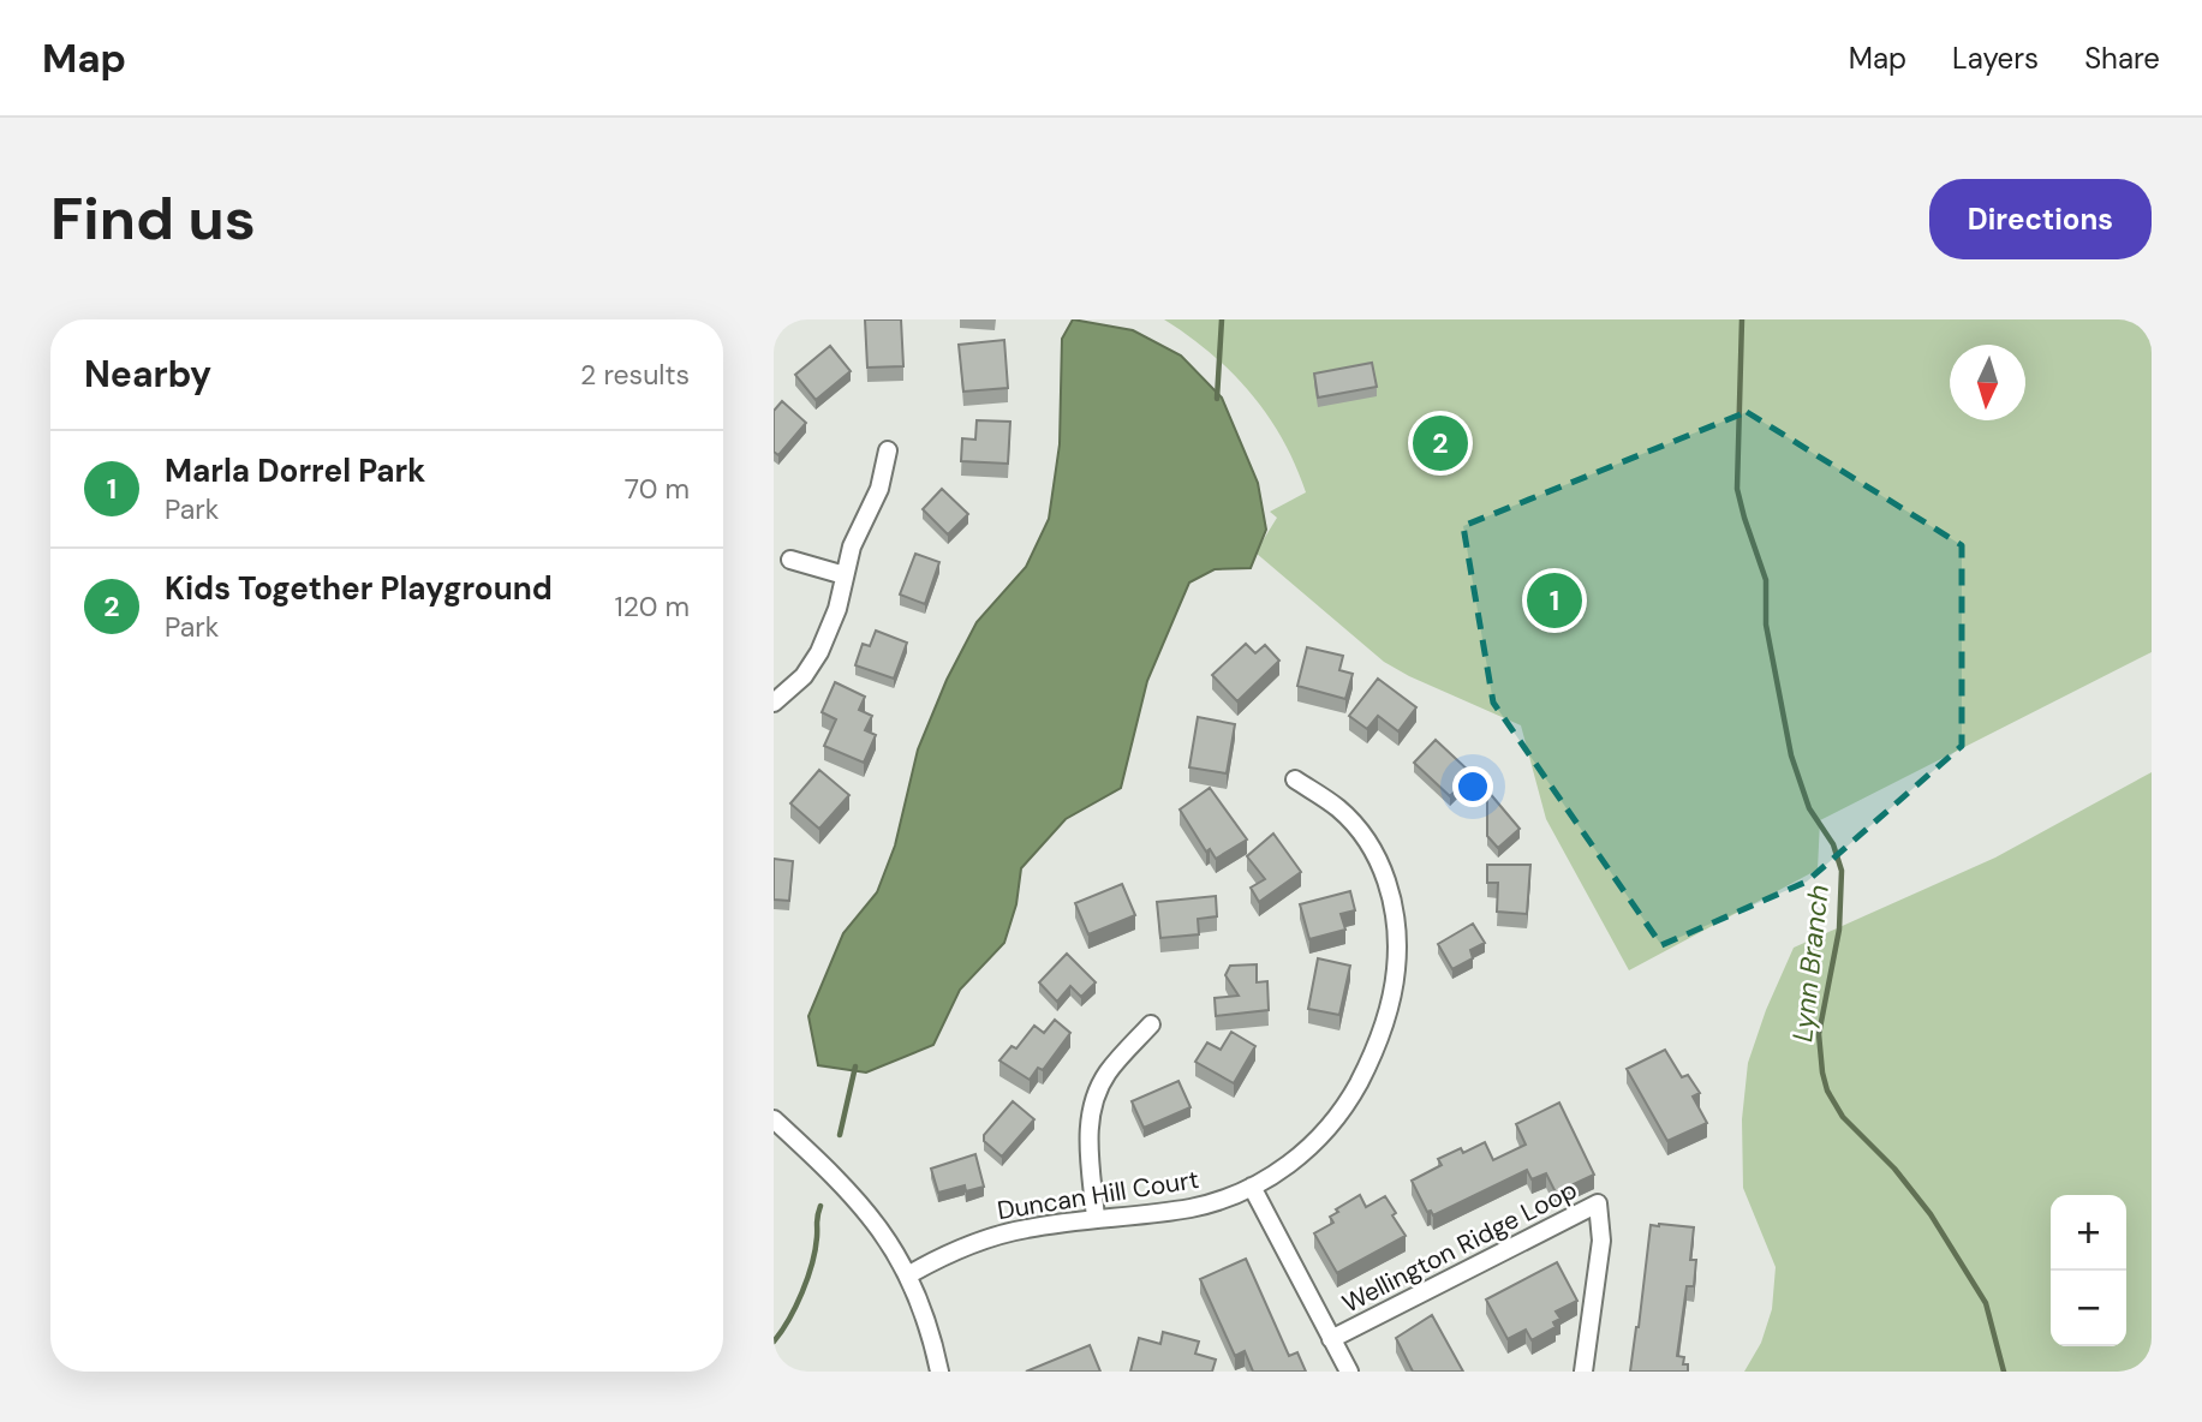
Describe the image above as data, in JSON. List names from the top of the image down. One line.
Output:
{"streets":{"street":["Duncan Hill Court","Wellington Ridge Loop"]},"crossings":[["Duncan Hill Court","Wellington Ridge Loop"]],"water":["Lynn Branch"],"north":"bottom","page":{"header":"Map","nav":["Map","Layers","Share"],"buttons":"Directions","title":"Find us","heading":["Nearby","2 results"],"pins":["2","1"],"list":[{"mark":"1","name":"Marla Dorrel Park","note":"Park","value":"70 m"},{"mark":"2","name":"Kids Together Playground","note":"Park","value":"120 m"}],"map_buttons":["+","−"]}}
